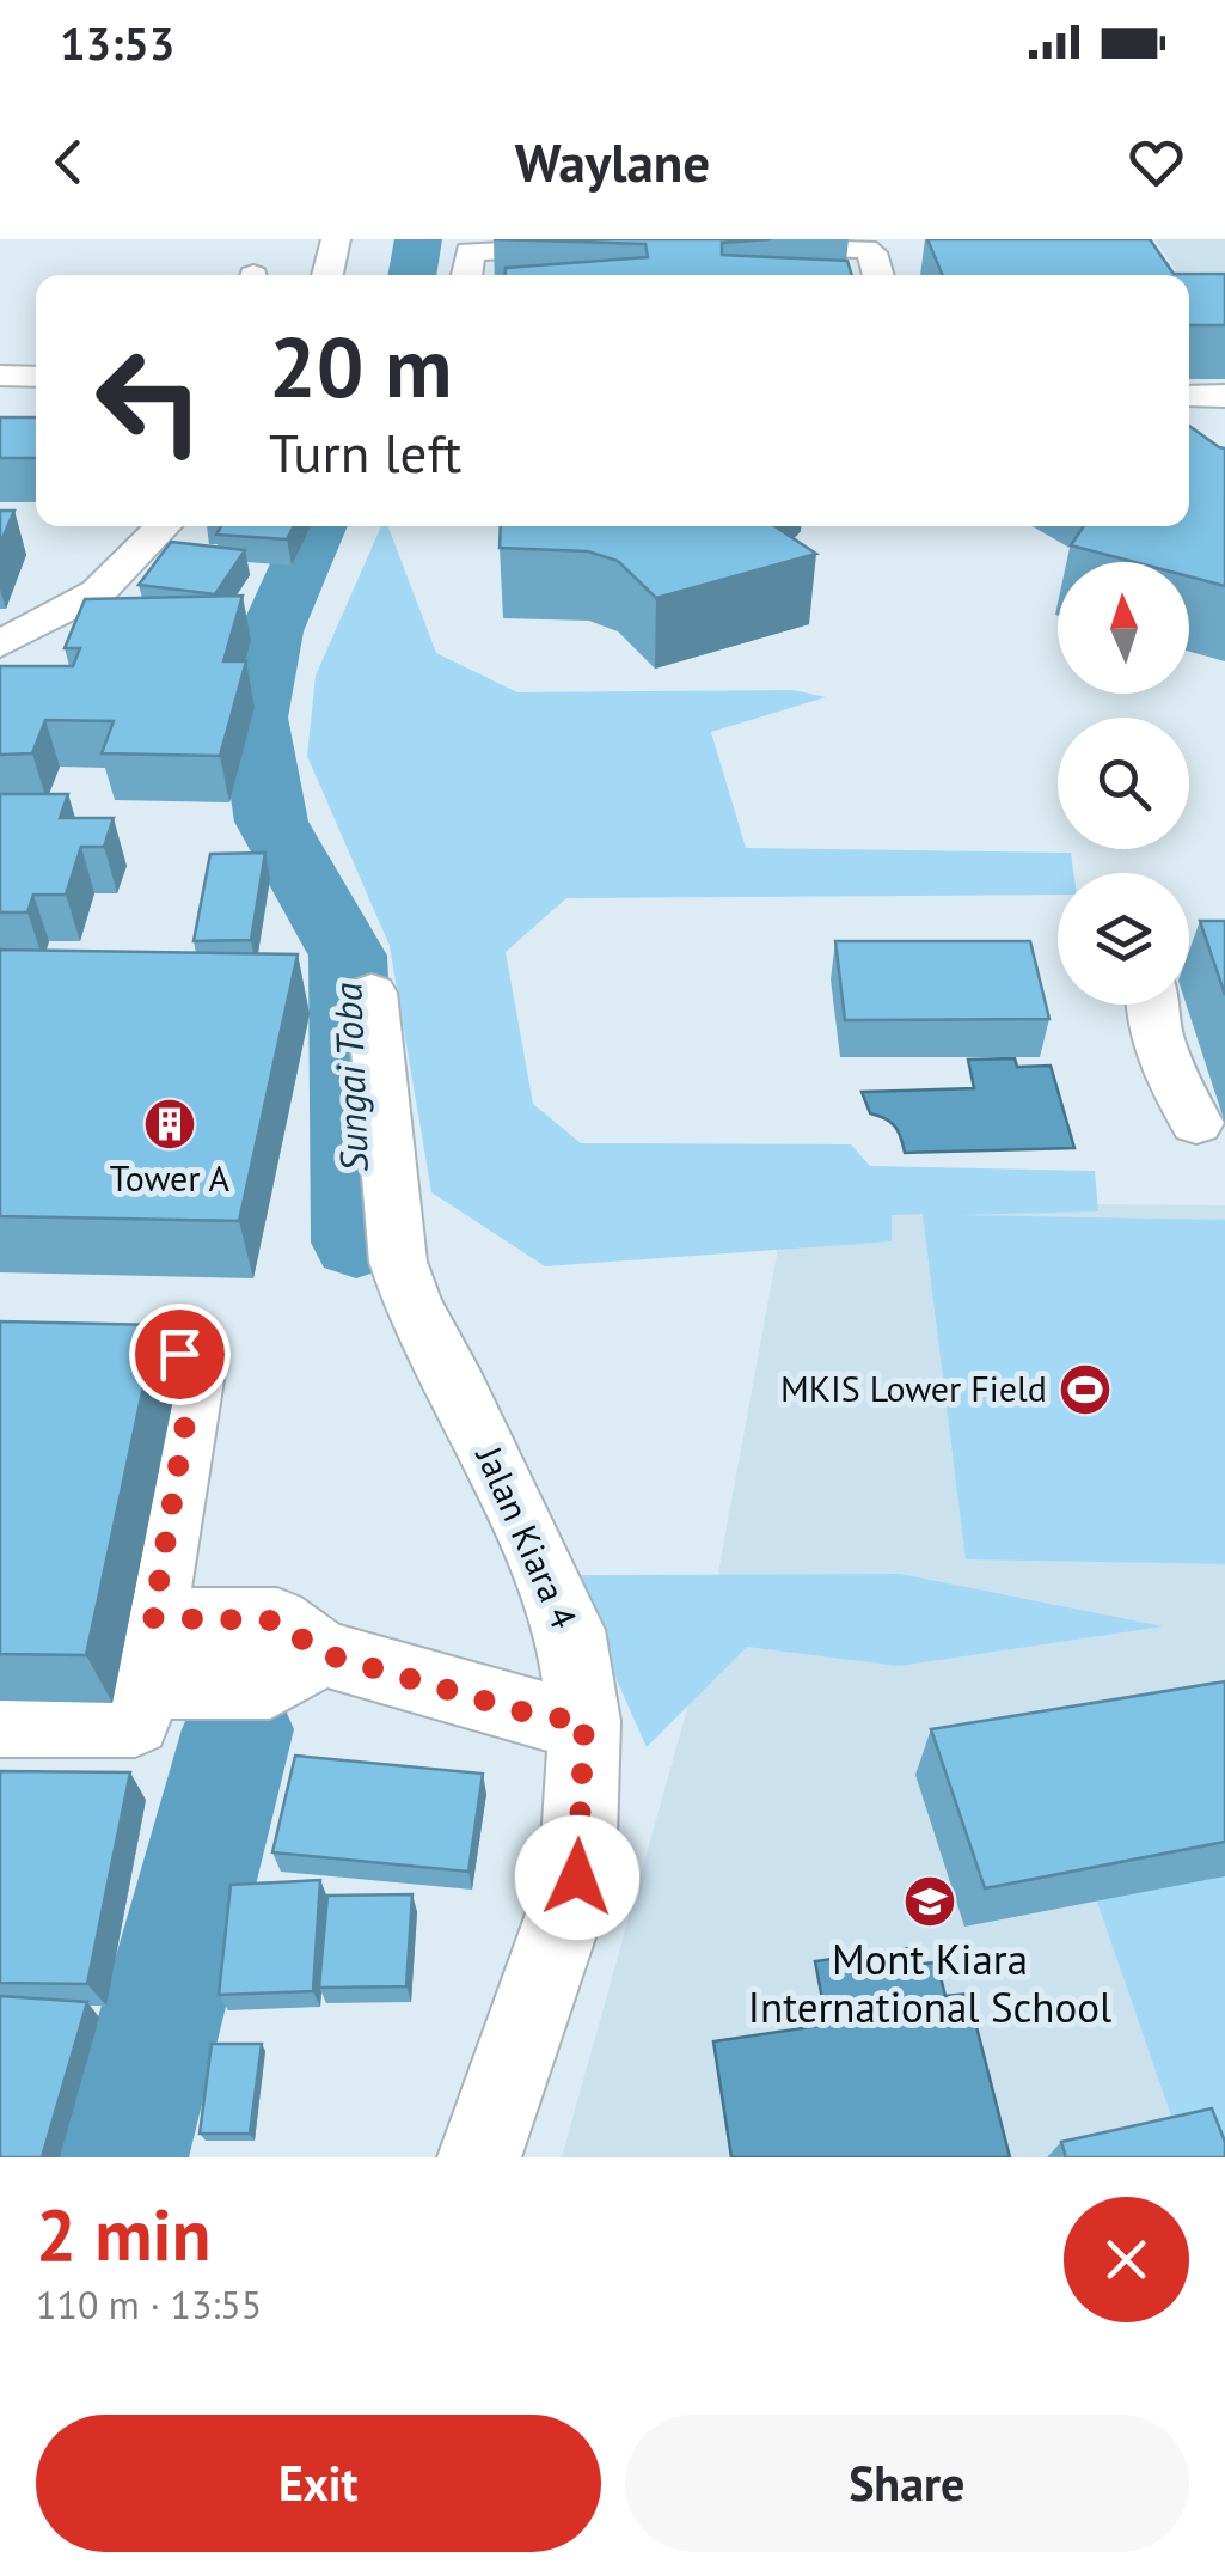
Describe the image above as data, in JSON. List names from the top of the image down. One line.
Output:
{"streets":{"street":["Jalan Kiara 4"]},"water":["Sungai Toba"],"places":{"building":["Tower A"],"sports":["MKIS Lower Field"],"school or university":["Mont Kiara International School"]},"north":"top","page":{"status":"13:53","header":"Waylane","turn":["20 m","Turn left"],"heading":["2 min","110 m · 13:55"],"buttons":["Exit","Share"]}}
